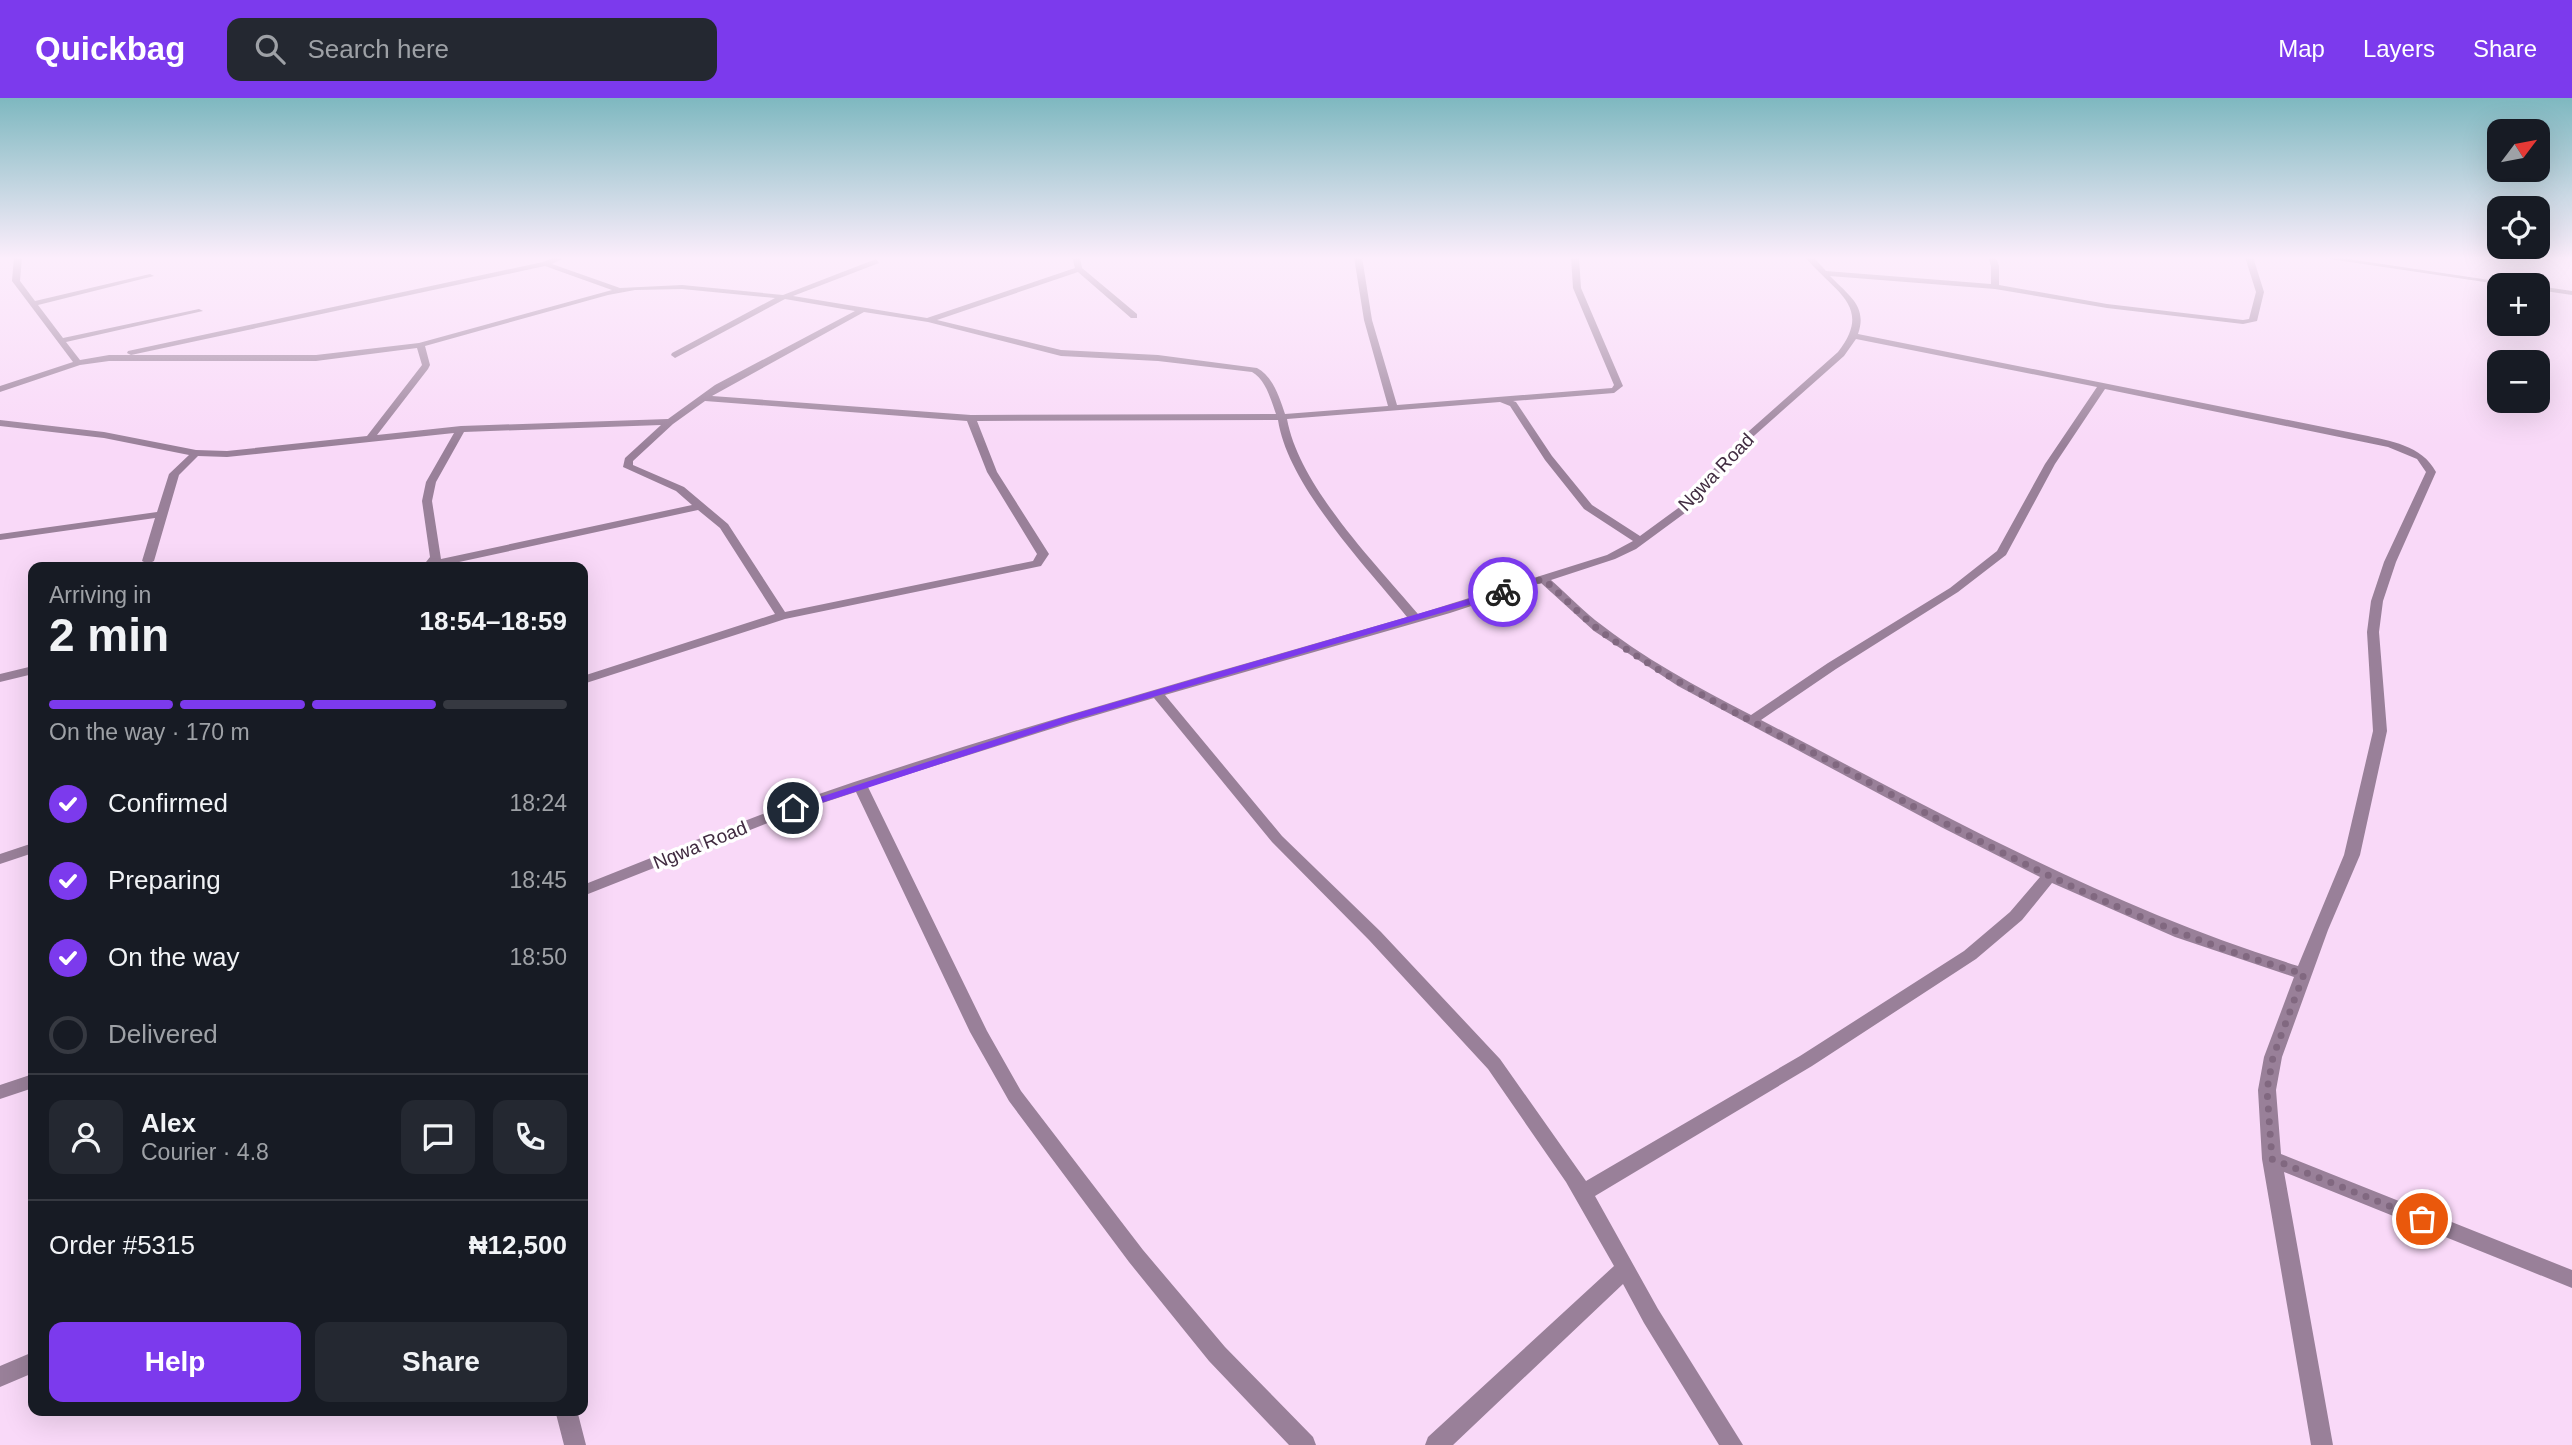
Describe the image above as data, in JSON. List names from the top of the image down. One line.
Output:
{"streets":{"street":["Ngwa Road"]},"north":"top right","page":{"header":"Quickbag","search":"Search here","nav":["Map","Layers","Share"],"map_buttons":["+","−"],"heading":["2 min","Arriving in","18:54–18:59"],"panel":["Alex","Courier · 4.8","Order #5315","₦12,500"],"bar":"On the way · 170 m","list":[["Confirmed","18:24"],["Preparing","18:45"],["On the way","18:50"],"Delivered"],"buttons":["Help","Share"]}}
